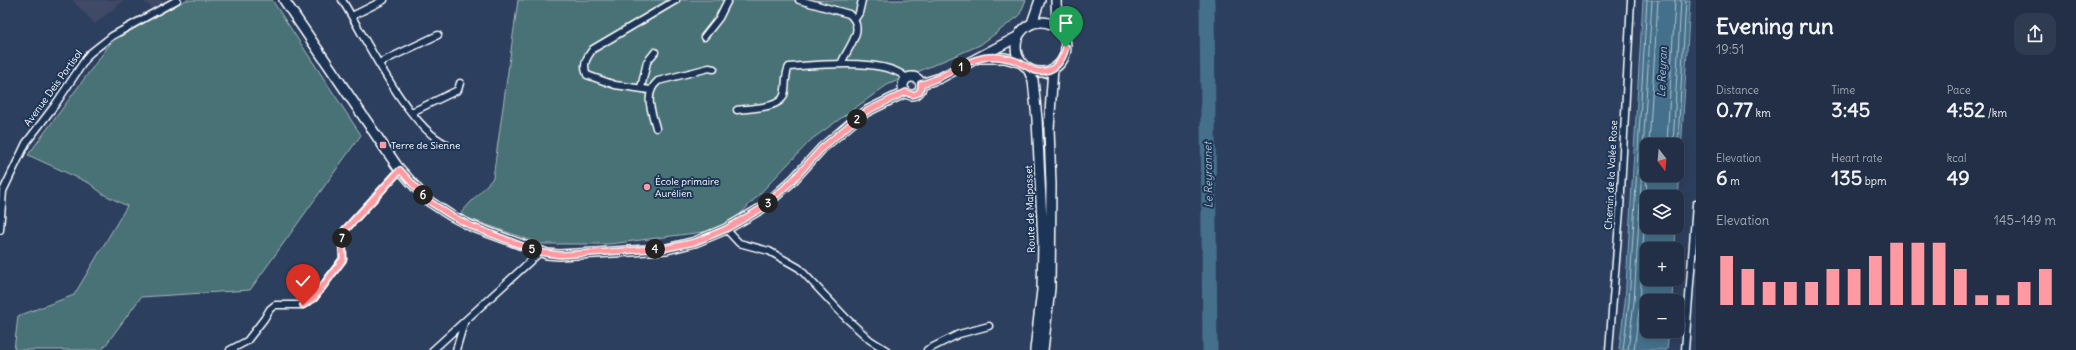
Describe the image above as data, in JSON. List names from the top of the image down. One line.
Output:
{"streets":{"main road":["Route de Malpasset"],"street":["Avenue Deis Portisol","Chemin de la Valée Rose"]},"water":["Le Reyran","Le Reyrannet"],"places":{"transit":["Terre de Sienne"],"other":["École primaire Aurélien"]},"north":"bottom","page":{"heading":["Evening run","19:51"],"pins":["1","2","6","3","7","4","5"],"stats":[["Distance","0.77 km"],["Time","3:45"],["Pace","4:52 /km"],["Elevation","6 m"],["Heart rate","135 bpm"],["kcal","49"]],"map_buttons":["+","−"],"chart":["Elevation","145–149 m"]}}
